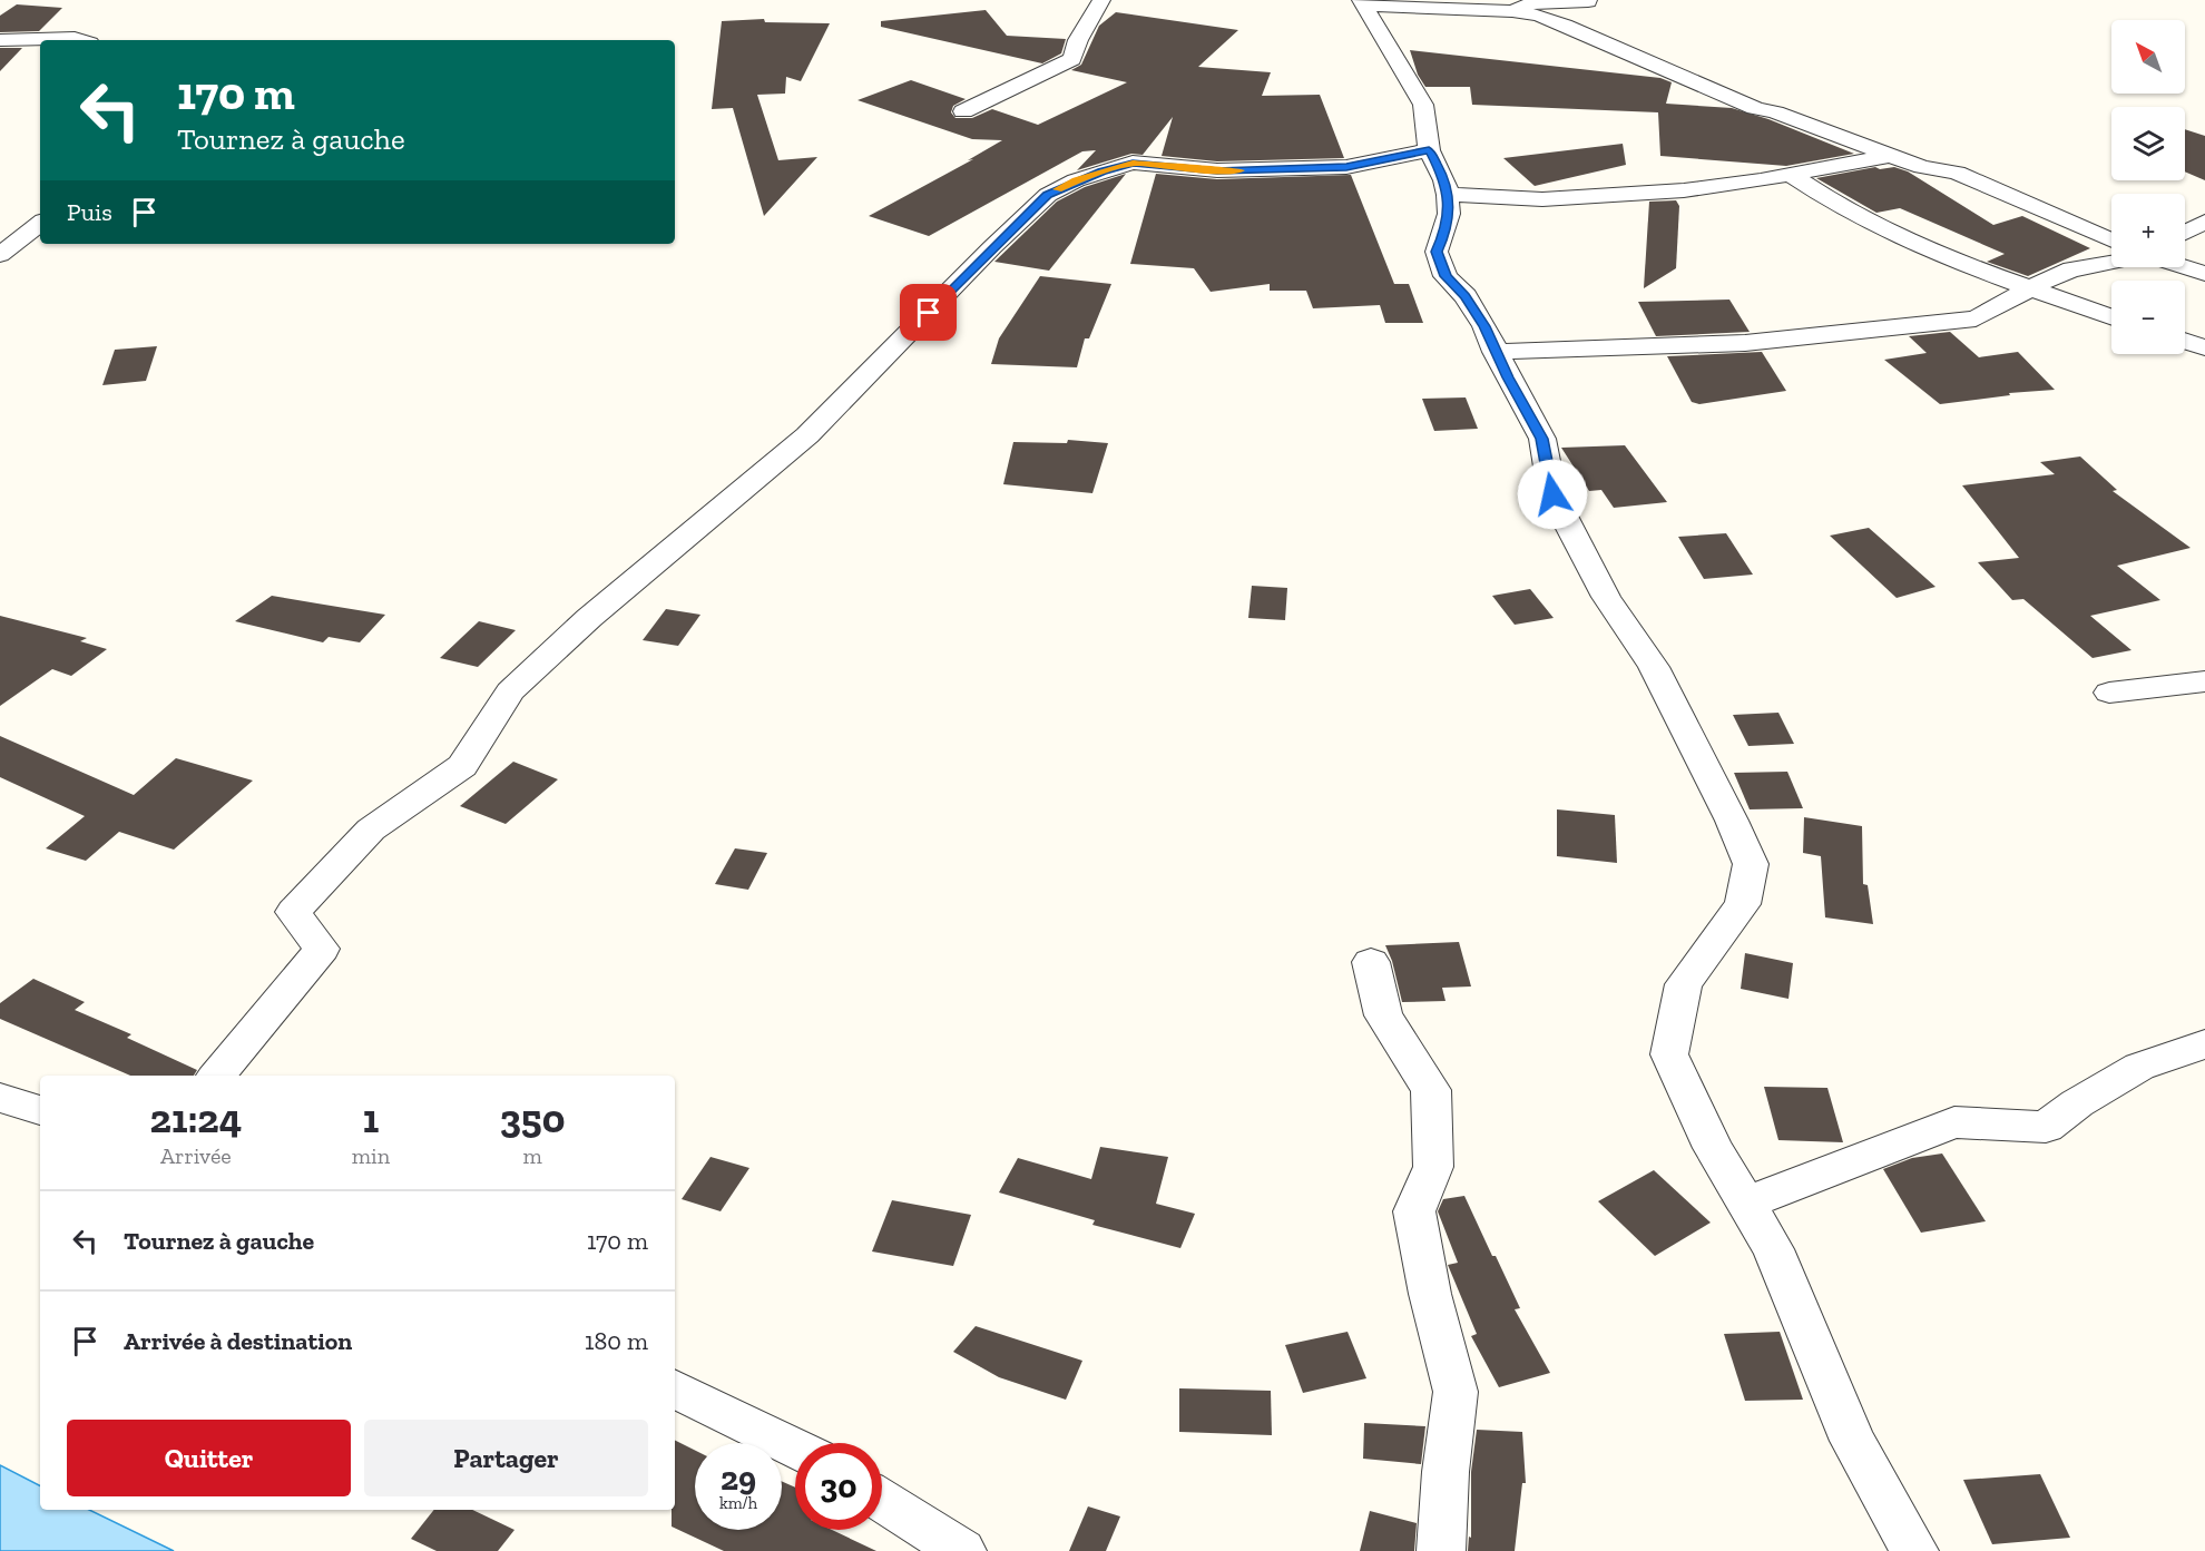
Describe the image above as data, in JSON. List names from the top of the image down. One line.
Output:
{"north":"top left","page":{"map_buttons":["+","−"],"turn":["170 m","Tournez à gauche"],"then":"Puis","eta":["21:24","Arrivée","1","min","350","m"],"list":[{"name":"Tournez à gauche","value":"170 m"},{"name":"Arrivée à destination","value":"180 m"}],"buttons":["Quitter","Partager"],"speed":"29 km/h","limit":"30"}}
